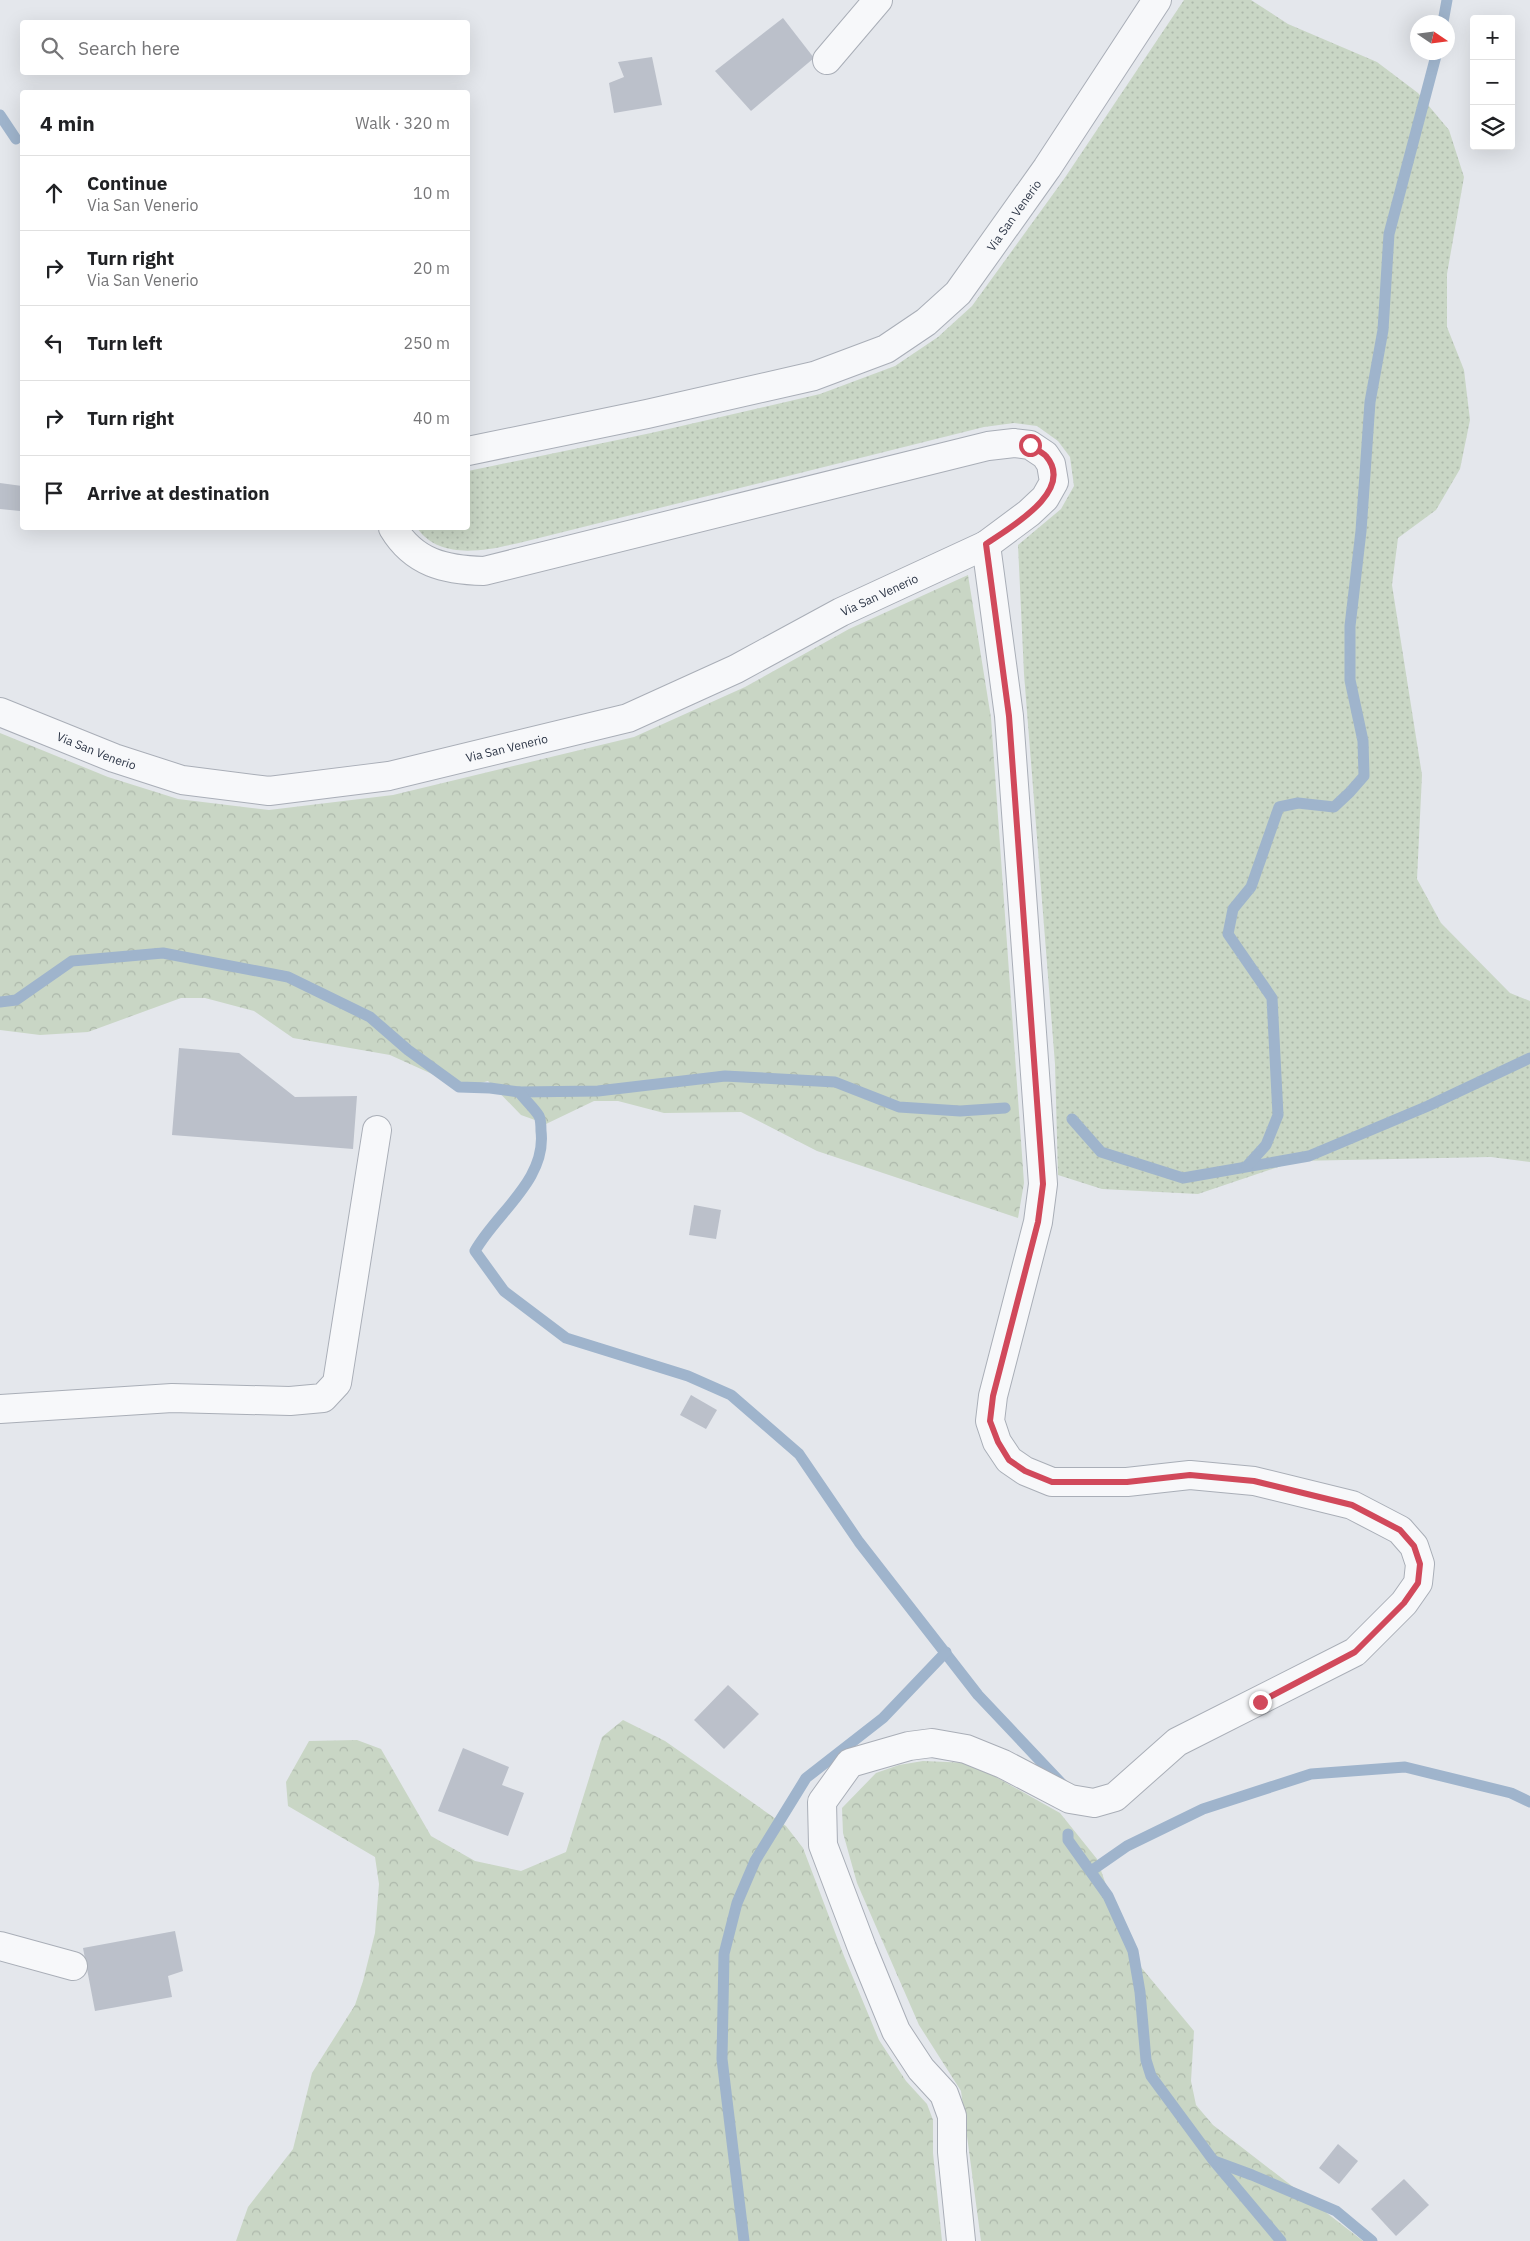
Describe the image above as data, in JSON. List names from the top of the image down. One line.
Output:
{"streets":{"street":["Via San Venerio"]},"north":"right","page":{"map_buttons":["+","−"],"search":"Search here","heading":["4 min","Walk · 320 m"],"list":[["Continue","Via San Venerio","10 m"],["Turn right","Via San Venerio","20 m"],["Turn left","250 m"],["Turn right","40 m"],"Arrive at destination"]}}
